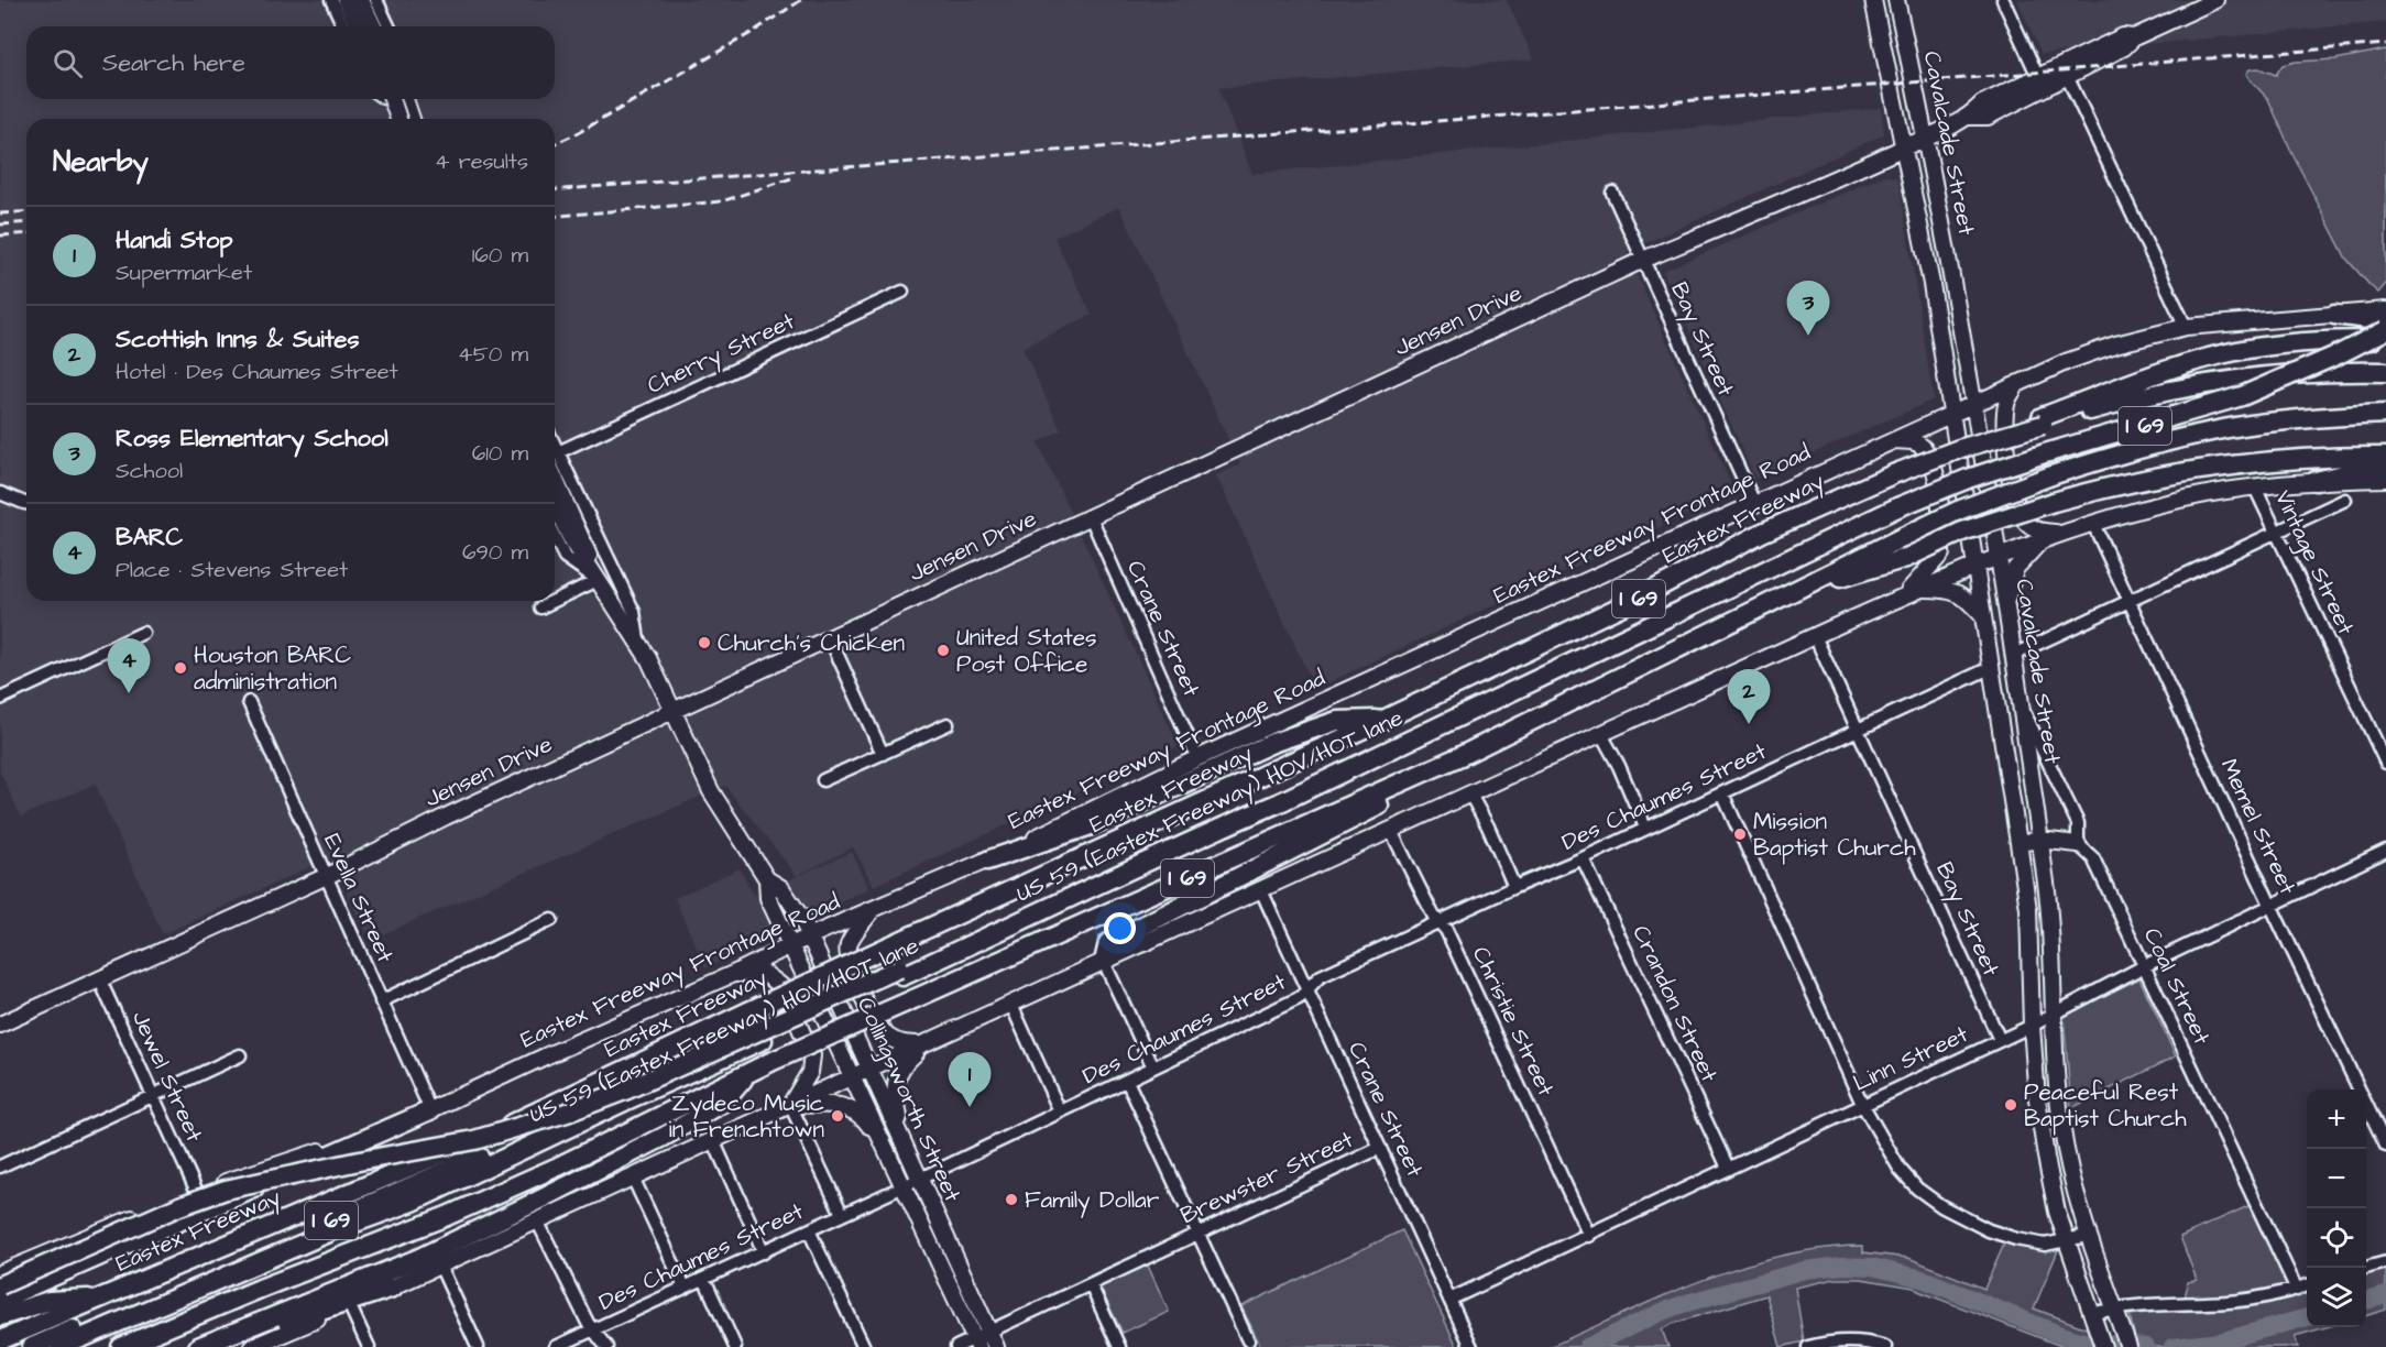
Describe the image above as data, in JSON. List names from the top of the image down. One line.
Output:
{"streets":{"highway":["I 69","Eastex Freeway","US 59 (Eastex Freeway) HOV/HOT lane"],"main road":["Cavalcade Street","Jensen Drive","Eastex Freeway Frontage Road","Collingsworth Street"],"street":["Bay Street","Cherry Street","Vintage Street","Crane Street","Des Chaumes Street","Memel Street","Evella Street","Coal Street","Crandon Street","Christie Street","Linn Street","Jewel Street","Brewster Street"]},"crossings":[["Cavalcade Street","Jensen Drive"],["Cavalcade Street","Eastex Freeway Frontage Road"],["Cavalcade Street","Des Chaumes Street"],["Cavalcade Street","Coal Street"],["Cavalcade Street","Linn Street"],["Jensen Drive","Bay Street"],["Jensen Drive","Crane Street"],["Jensen Drive","Evella Street"],["Jensen Drive","Jewel Street"],["Jensen Drive","Collingsworth Street"],["Bay Street","Eastex Freeway Frontage Road"],["Bay Street","Des Chaumes Street"],["Bay Street","Linn Street"],["Eastex Freeway","US 59 (Eastex Freeway) HOV/HOT lane"],["Eastex Freeway Frontage Road","Crane Street"],["Eastex Freeway Frontage Road","Evella Street"],["Eastex Freeway Frontage Road","Jewel Street"],["Eastex Freeway Frontage Road","Collingsworth Street"],["Crane Street","Des Chaumes Street"],["Crane Street","Linn Street"],["Crane Street","Brewster Street"],["Des Chaumes Street","Crandon Street"],["Des Chaumes Street","Christie Street"],["Des Chaumes Street","Collingsworth Street"],["Memel Street","Linn Street"],["Coal Street","Linn Street"],["Crandon Street","Linn Street"],["Christie Street","Linn Street"],["Collingsworth Street","Brewster Street"]],"places":["Church's Chicken","United States Post Office","Houston BARC administration","Mission Baptist Church","Peaceful Rest Baptist Church","Zydeco Music in Frenchtown","Family Dollar"],"page":{"search":"Search here","heading":["Nearby","4 results"],"list":[{"mark":"1","name":"Handi Stop","note":"Supermarket","value":"160 m"},{"mark":"2","name":"Scottish Inns & Suites","note":"Hotel · Des Chaumes Street","value":"450 m"},{"mark":"3","name":"Ross Elementary School","note":"School","value":"610 m"},{"mark":"4","name":"BARC","note":"Place · Stevens Street","value":"690 m"}],"pins":["3","4","2","1"],"map_buttons":["+","−"]}}
